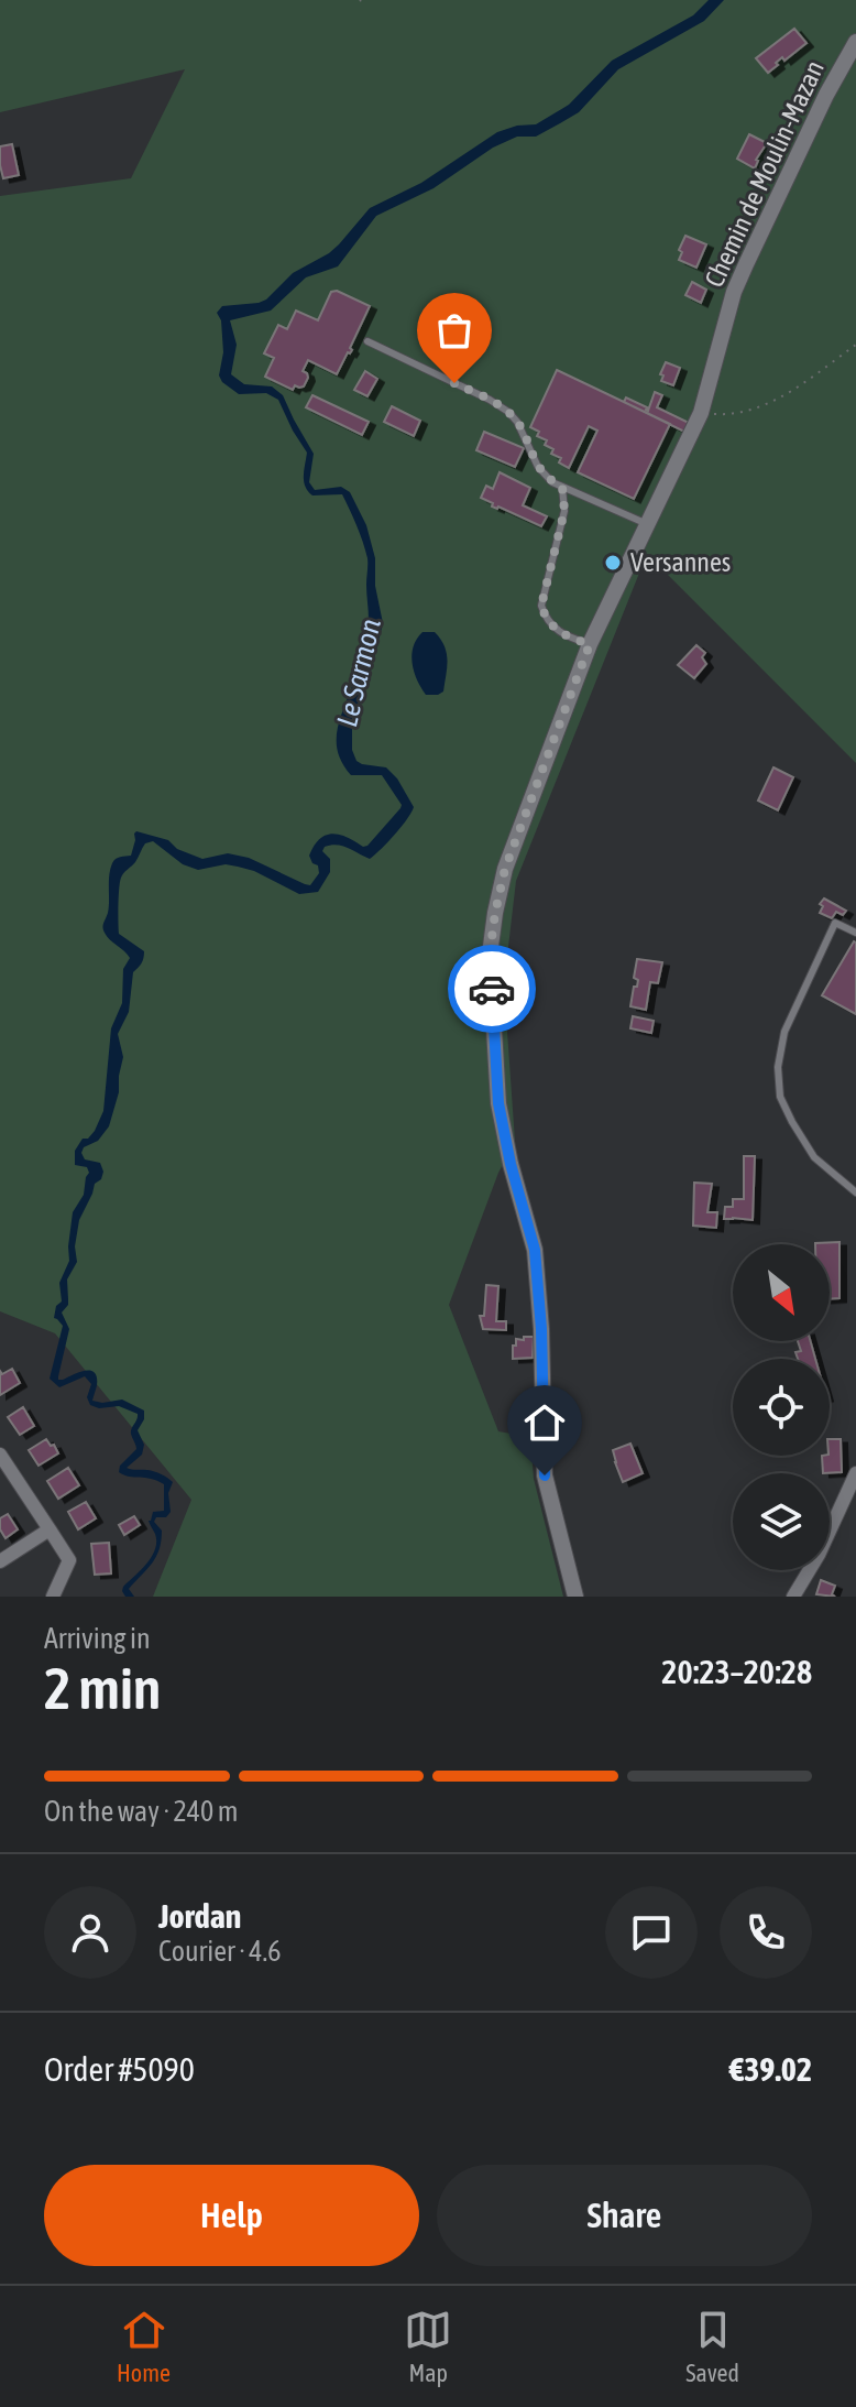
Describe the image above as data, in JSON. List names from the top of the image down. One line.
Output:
{"streets":{"street":["Chemin de Moulin-Mazan"]},"water":["Le Sarmon"],"places":["Versannes"],"north":"bottom right","page":{"heading":["2 min","Arriving in","20:23–20:28"],"panel":["Jordan","Courier · 4.6","Order #5090","€39.02"],"bar":"On the way · 240 m","buttons":["Help","Share"],"tabs":["Home","Map","Saved"]}}
